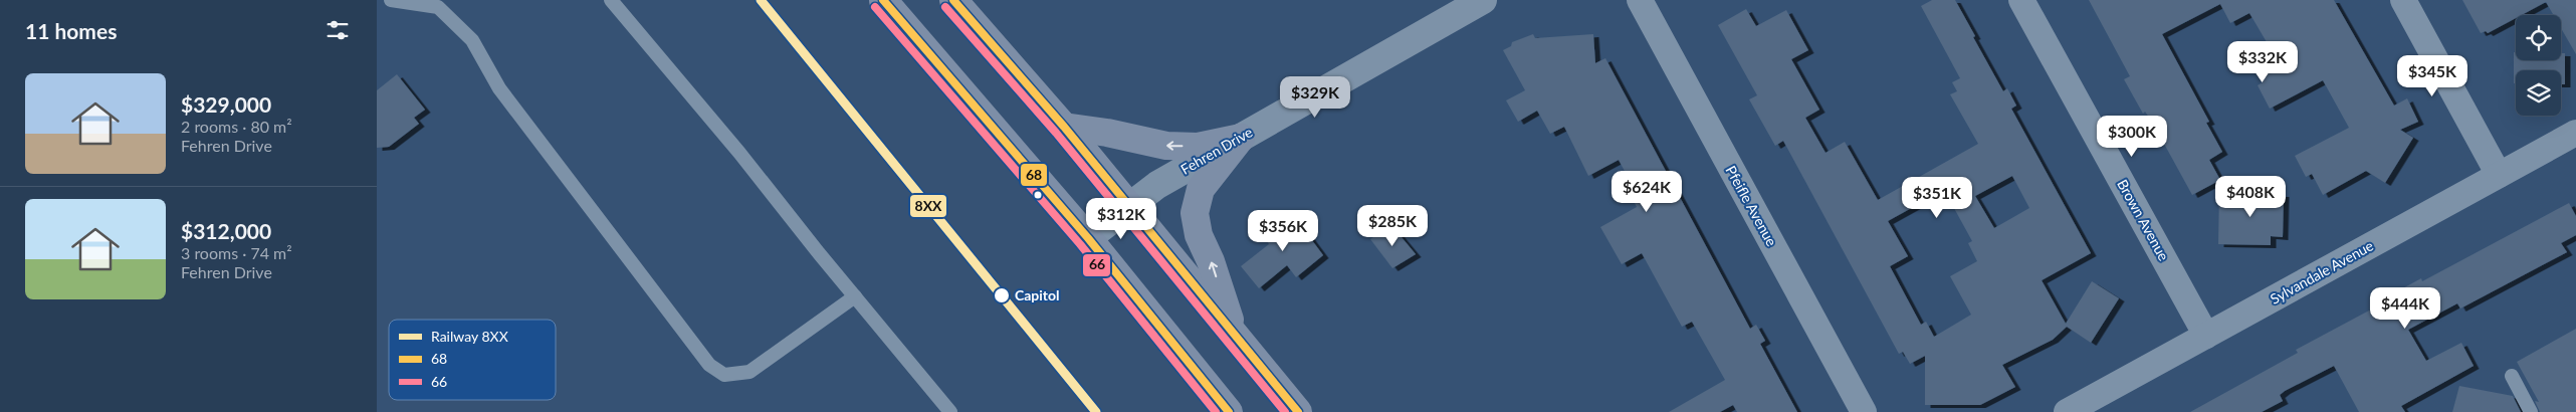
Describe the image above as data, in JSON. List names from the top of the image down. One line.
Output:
{"streets":{"street":["Fehren Drive","Pfeifle Avenue","Brown Avenue","Sylvandale Avenue"]},"crossings":[["Brown Avenue","Sylvandale Avenue"]],"places":["Capitol"],"lines":["rail line 8XX","transit line 68","transit line 66"],"legend":["Railway 8XX","68","66"],"page":{"heading":"11 homes","price":["$332K","$345K","$329K","$300K","$624K","$408K","$351K","$312K","$285K","$356K","$444K"],"list":[{"name":"$329,000","note":"2 rooms · 80 m² · Fehren Drive"},{"name":"$312,000","note":"3 rooms · 74 m² · Fehren Drive"}]}}
